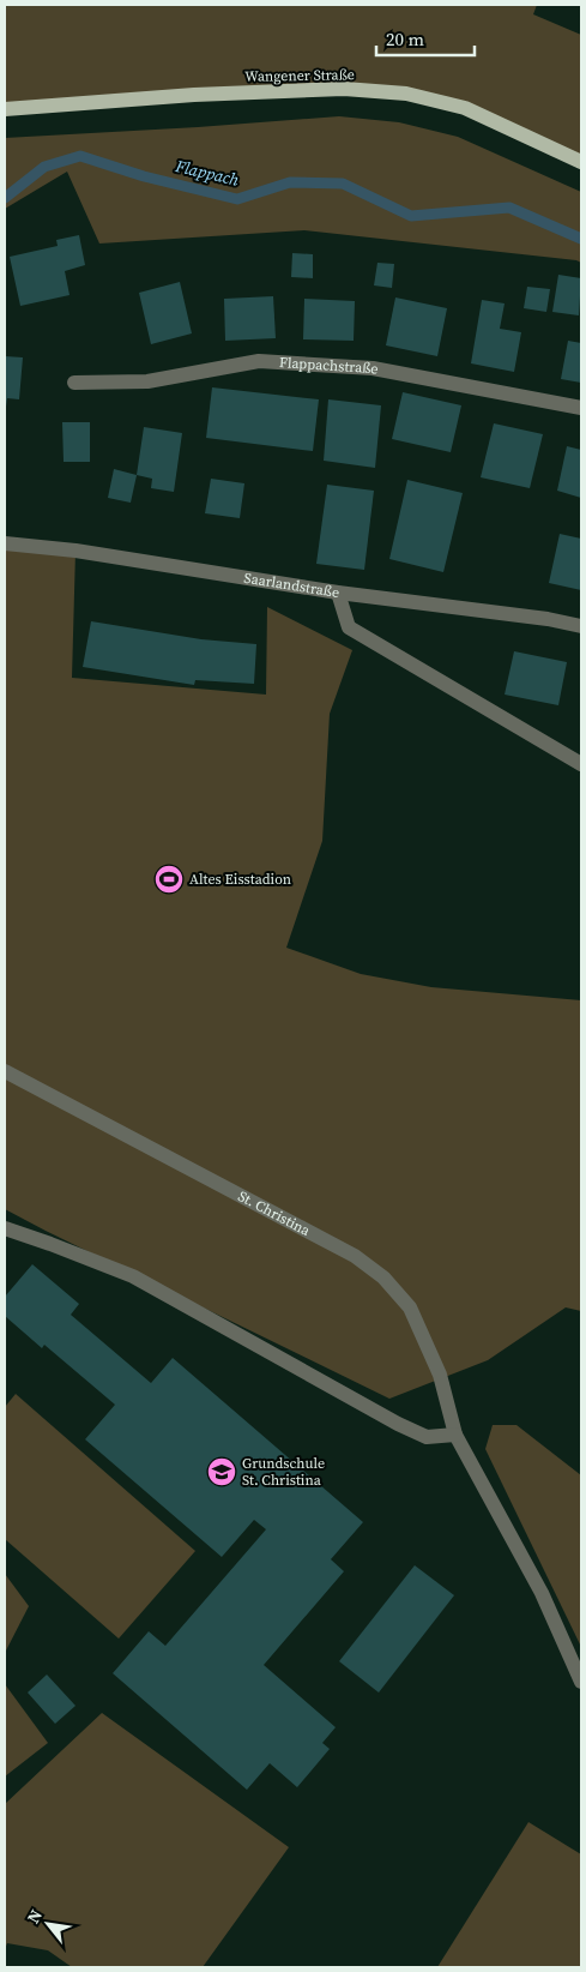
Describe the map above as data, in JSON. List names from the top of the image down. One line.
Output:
{"streets":{"main road":["Wangener Straße"],"street":["Flappachstraße","Saarlandstraße","St. Christina"]},"water":["Flappach"],"places":{"sports":["Altes Eisstadion"],"school or university":["Grundschule St. Christina"]},"scale_bar":"20 m","north":"top left"}
